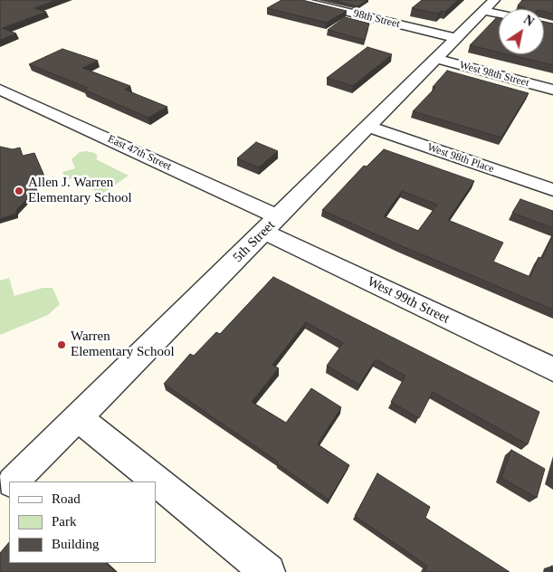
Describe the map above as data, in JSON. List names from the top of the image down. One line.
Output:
{"streets":{"street":["98th Street","West 98th Street","East 47th Street","West 98th Place","5th Street","West 99th Street"]},"crossings":[["98th Street","5th Street"],["West 98th Street","5th Street"],["East 47th Street","5th Street"],["East 47th Street","West 99th Street"],["West 98th Place","5th Street"],["5th Street","West 99th Street"]],"places":["Allen J. Warren Elementary School","Warren Elementary School"],"legend":["Road","Park","Building"],"north":"top right"}
